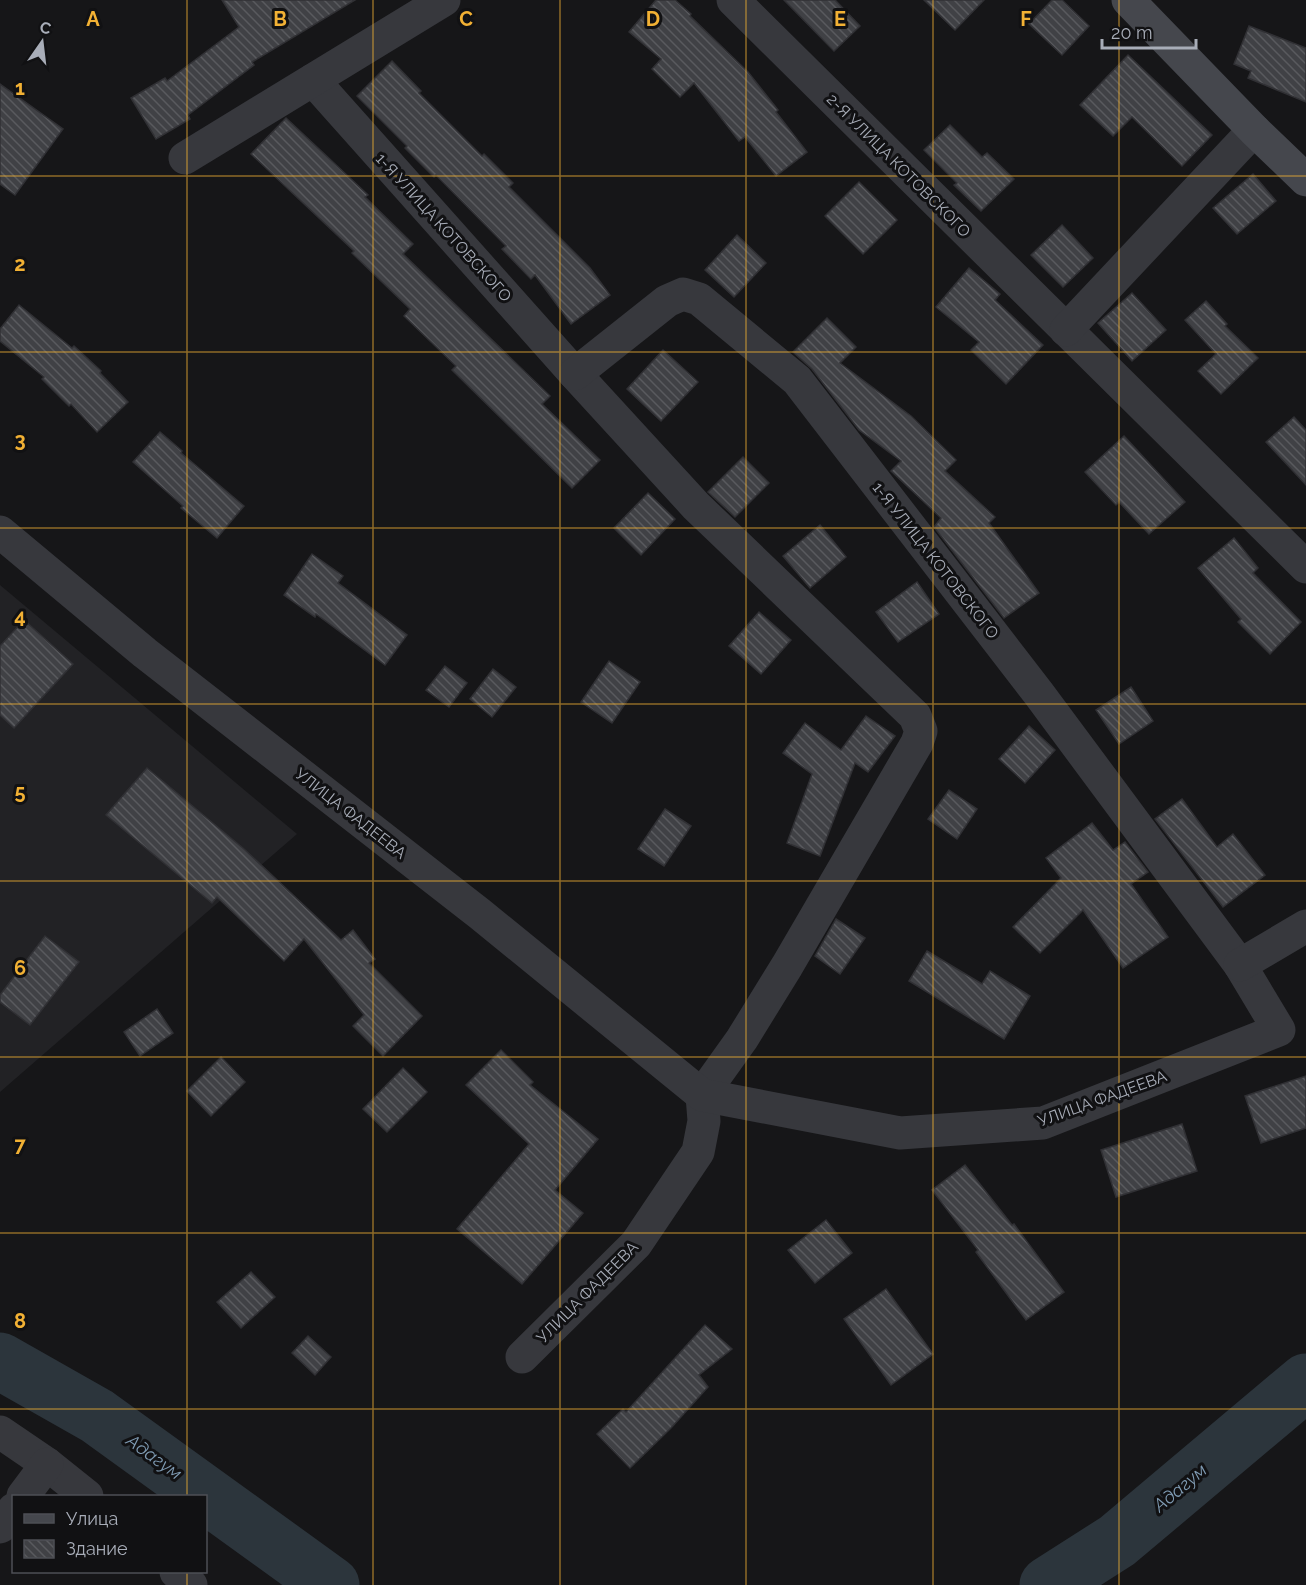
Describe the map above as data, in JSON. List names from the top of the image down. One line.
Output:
{"streets":{"street":["2-Я УЛИЦА КОТОВСКОГО","1-Я УЛИЦА КОТОВСКОГО","УЛИЦА ФАДЕЕВА"]},"crossings":[["1-Я УЛИЦА КОТОВСКОГО","УЛИЦА ФАДЕЕВА"]],"water":["Адагум"],"legend":["Улица","Здание"],"scale_bar":"20 m","north":"top","grid":{"columns":["A","B","C","D","E","F"],"rows":["1","2","3","4","5","6","7","8"]}}
